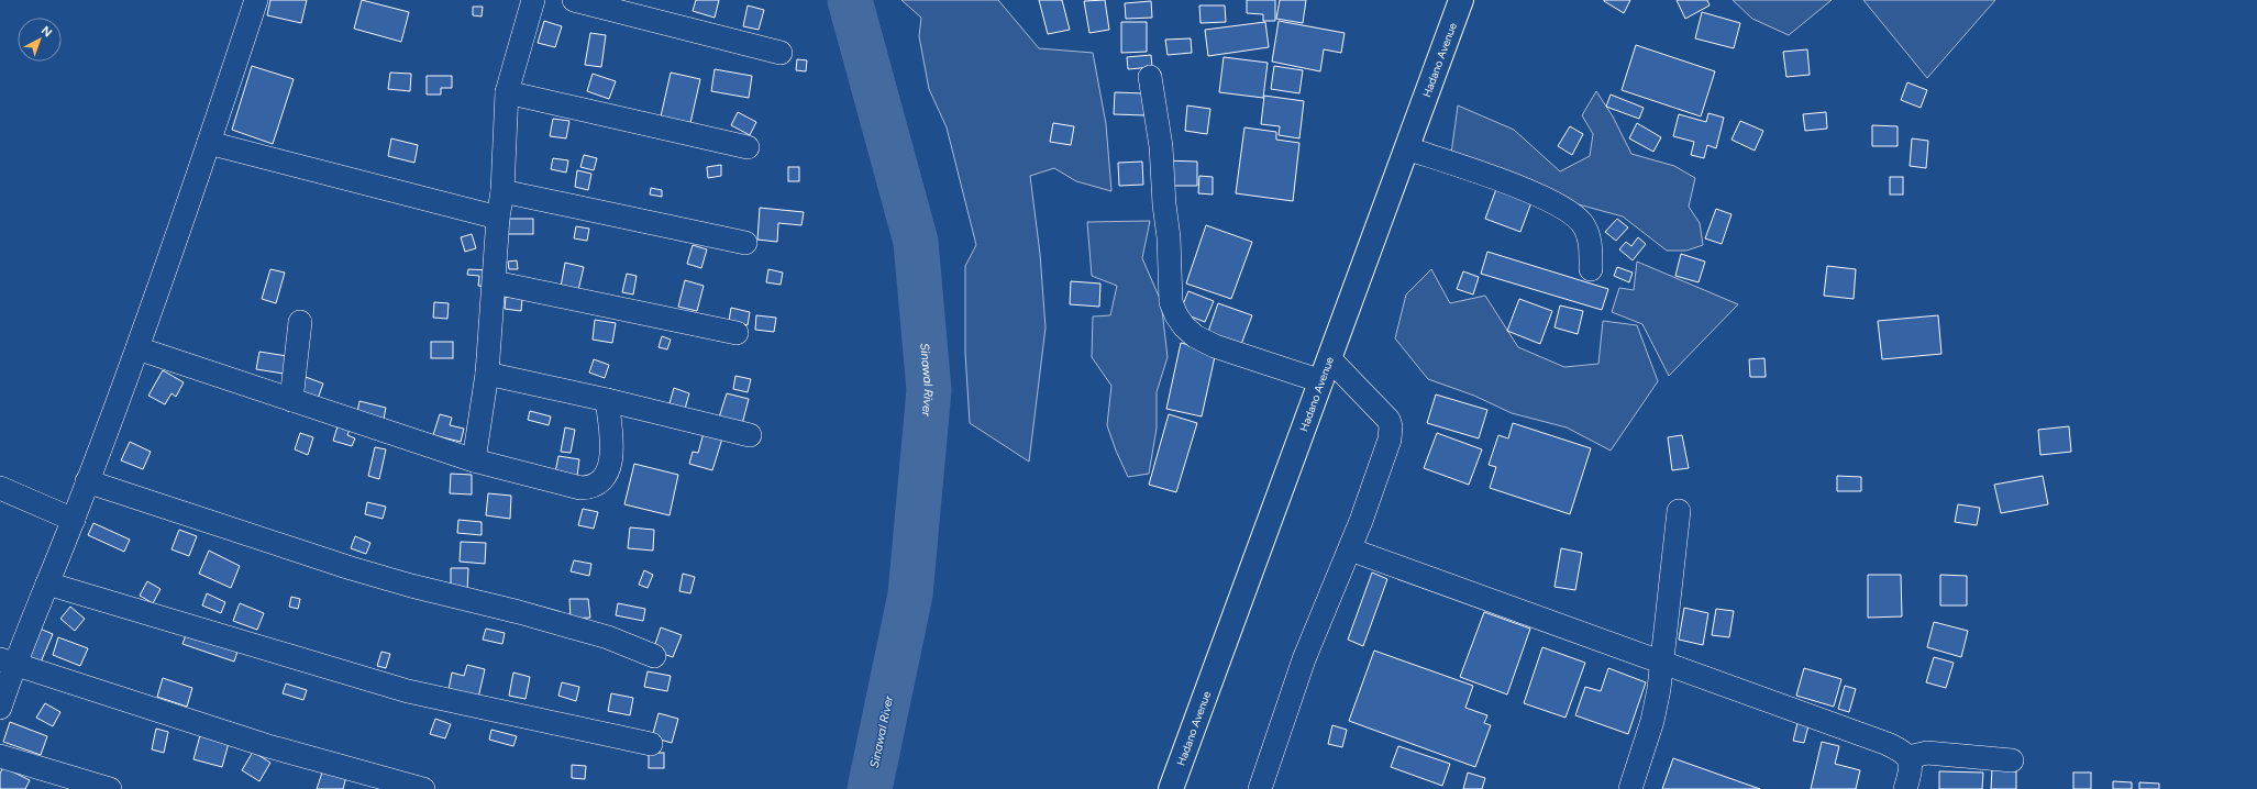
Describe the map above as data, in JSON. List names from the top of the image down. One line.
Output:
{"streets":{"main road":["Hadano Avenue"]},"water":["Sinawal River"],"north":"top right"}
